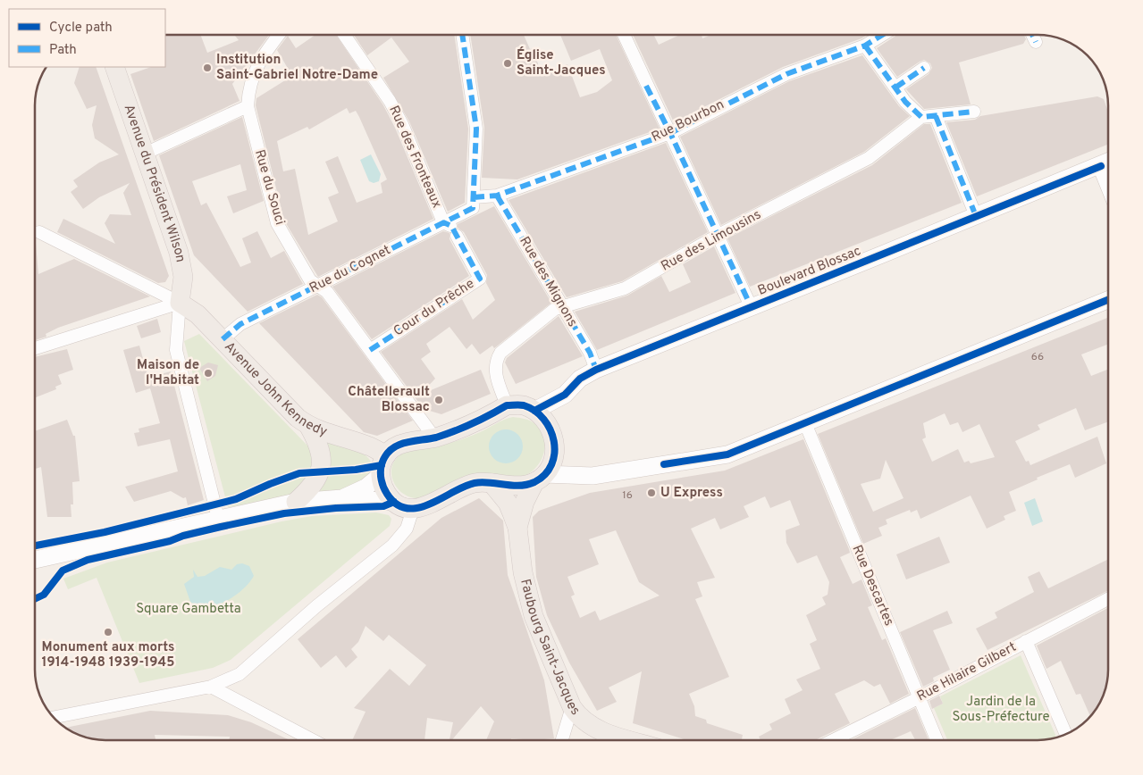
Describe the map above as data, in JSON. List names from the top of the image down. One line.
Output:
{"streets":{"main road":["Avenue du Président Wilson","Boulevard Blossac","Avenue John Kennedy","Faubourg Saint-Jacques"],"street":["Rue Bourbon","Rue des Fronteaux","Rue du Souci","Rue des Limousins","Rue du Cognet","Rue des Mignons","Cour du Prêche","Rue Descartes","Rue Hilaire Gilbert"]},"crossings":[["Rue Bourbon","Rue du Cognet"],["Rue Bourbon","Rue des Mignons"],["Rue des Fronteaux","Rue du Cognet"],["Rue des Fronteaux","Cour du Prêche"],["Avenue du Président Wilson","Avenue John Kennedy"],["Rue du Souci","Rue du Cognet"],["Rue du Souci","Cour du Prêche"],["Rue des Limousins","Rue des Mignons"],["Rue du Cognet","Cour du Prêche"],["Rue du Cognet","Avenue John Kennedy"],["Boulevard Blossac","Rue des Mignons"],["Boulevard Blossac","Faubourg Saint-Jacques"],["Rue Descartes","Rue Hilaire Gilbert"]],"parks":["Square Gambetta","Jardin de la Sous-Préfecture"],"places":["Église Saint-Jacques","Institution Saint-Gabriel Notre-Dame","Maison de l'Habitat","Châtellerault Blossac","U Express","Monument aux morts 1914-1948 1939-1945"],"house_numbers":["66","16"],"legend":["Cycle path","Path"]}
